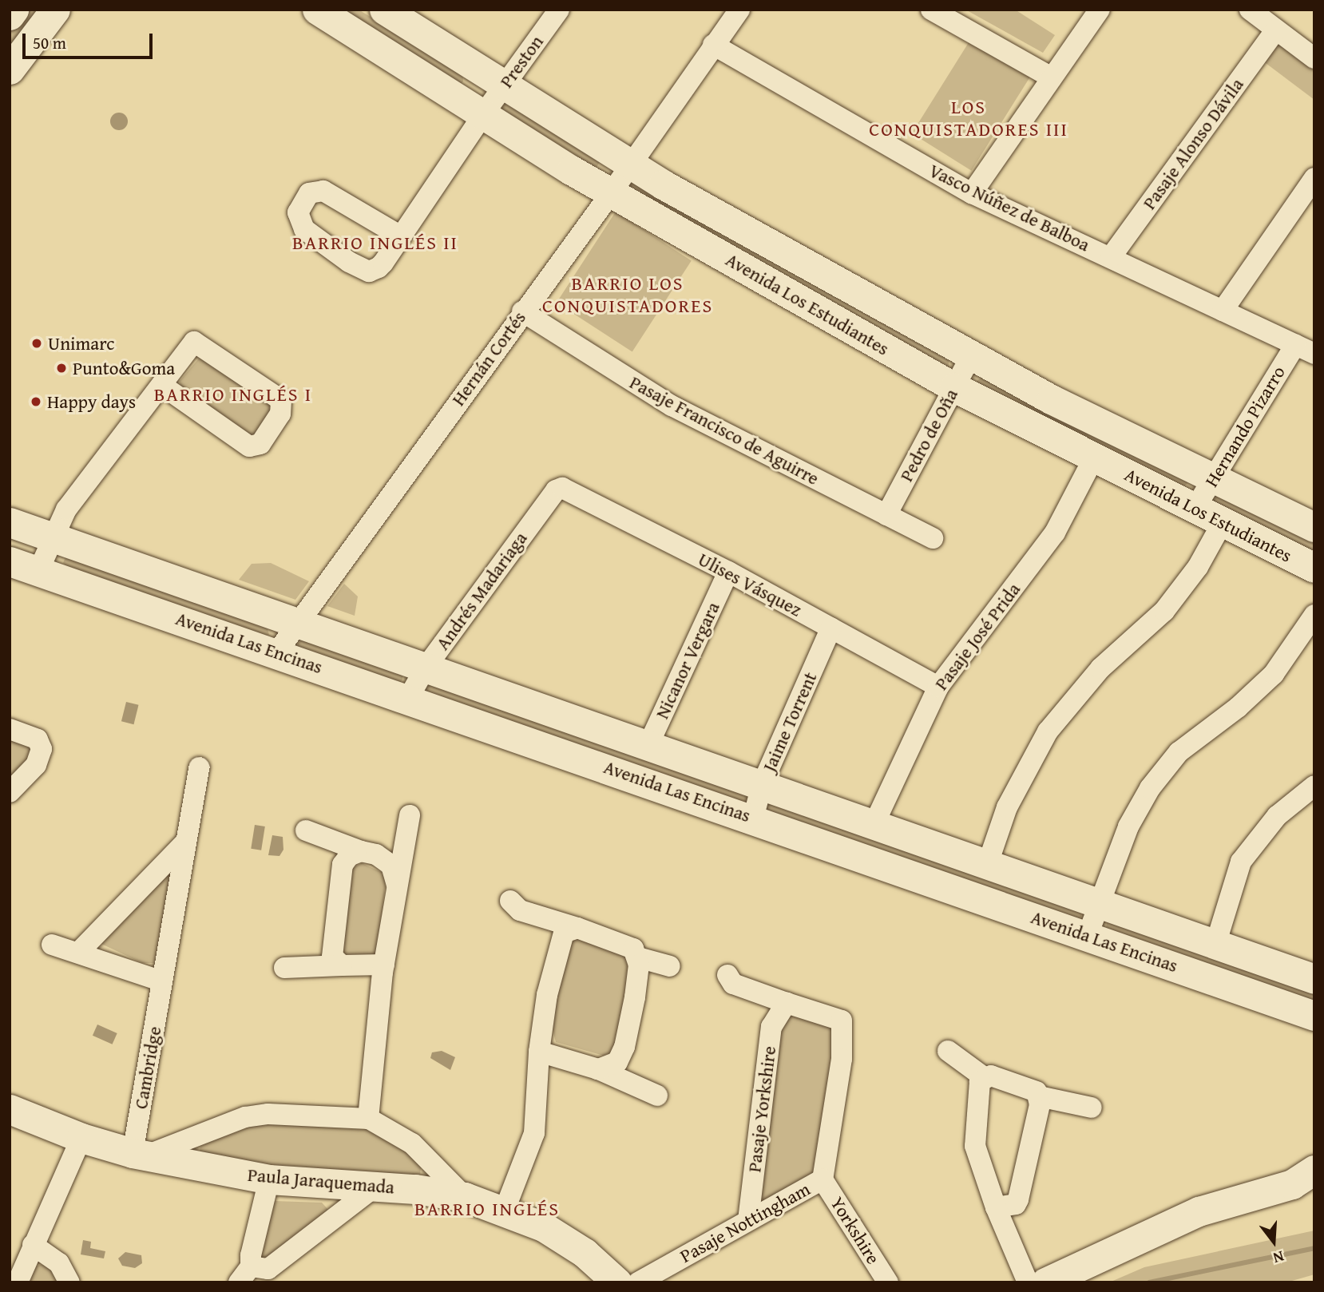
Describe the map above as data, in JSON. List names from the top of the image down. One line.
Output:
{"streets":{"street":["Preston","Pasaje Alonso Dávila","Vasco Núñez de Balboa","Avenida Los Estudiantes","Hernán Cortés","Hernando Pizarro","Pasaje Francisco de Aguirre","Pedro de Oña","Ulises Vásquez","Andrés Madariaga","Pasaje José Prida","Avenida Las Encinas","Nicanor Vergara","Jaime Torrent","Cambridge","Pasaje Yorkshire","Paula Jaraquemada","Pasaje Nottingham","Yorkshire"]},"crossings":[["Preston","Avenida Los Estudiantes"],["Pasaje Alonso Dávila","Vasco Núñez de Balboa"],["Vasco Núñez de Balboa","Hernán Cortés"],["Vasco Núñez de Balboa","Hernando Pizarro"],["Avenida Los Estudiantes","Hernán Cortés"],["Avenida Los Estudiantes","Hernando Pizarro"],["Avenida Los Estudiantes","Pedro de Oña"],["Avenida Los Estudiantes","Pasaje José Prida"],["Hernán Cortés","Pasaje Francisco de Aguirre"],["Hernán Cortés","Avenida Las Encinas"],["Pasaje Francisco de Aguirre","Pedro de Oña"],["Ulises Vásquez","Andrés Madariaga"],["Ulises Vásquez","Pasaje José Prida"],["Ulises Vásquez","Nicanor Vergara"],["Ulises Vásquez","Jaime Torrent"],["Andrés Madariaga","Avenida Las Encinas"],["Pasaje José Prida","Avenida Las Encinas"],["Avenida Las Encinas","Nicanor Vergara"],["Avenida Las Encinas","Jaime Torrent"],["Cambridge","Paula Jaraquemada"],["Pasaje Yorkshire","Pasaje Nottingham"],["Pasaje Nottingham","Yorkshire"]],"districts":["LOS CONQUISTADORES III","BARRIO INGLÉS II","BARRIO LOS CONQUISTADORES","BARRIO INGLÉS I","BARRIO INGLÉS"],"places":["Unimarc","Punto&Goma","Happy days"],"scale_bar":"50 m","north":"bottom"}
